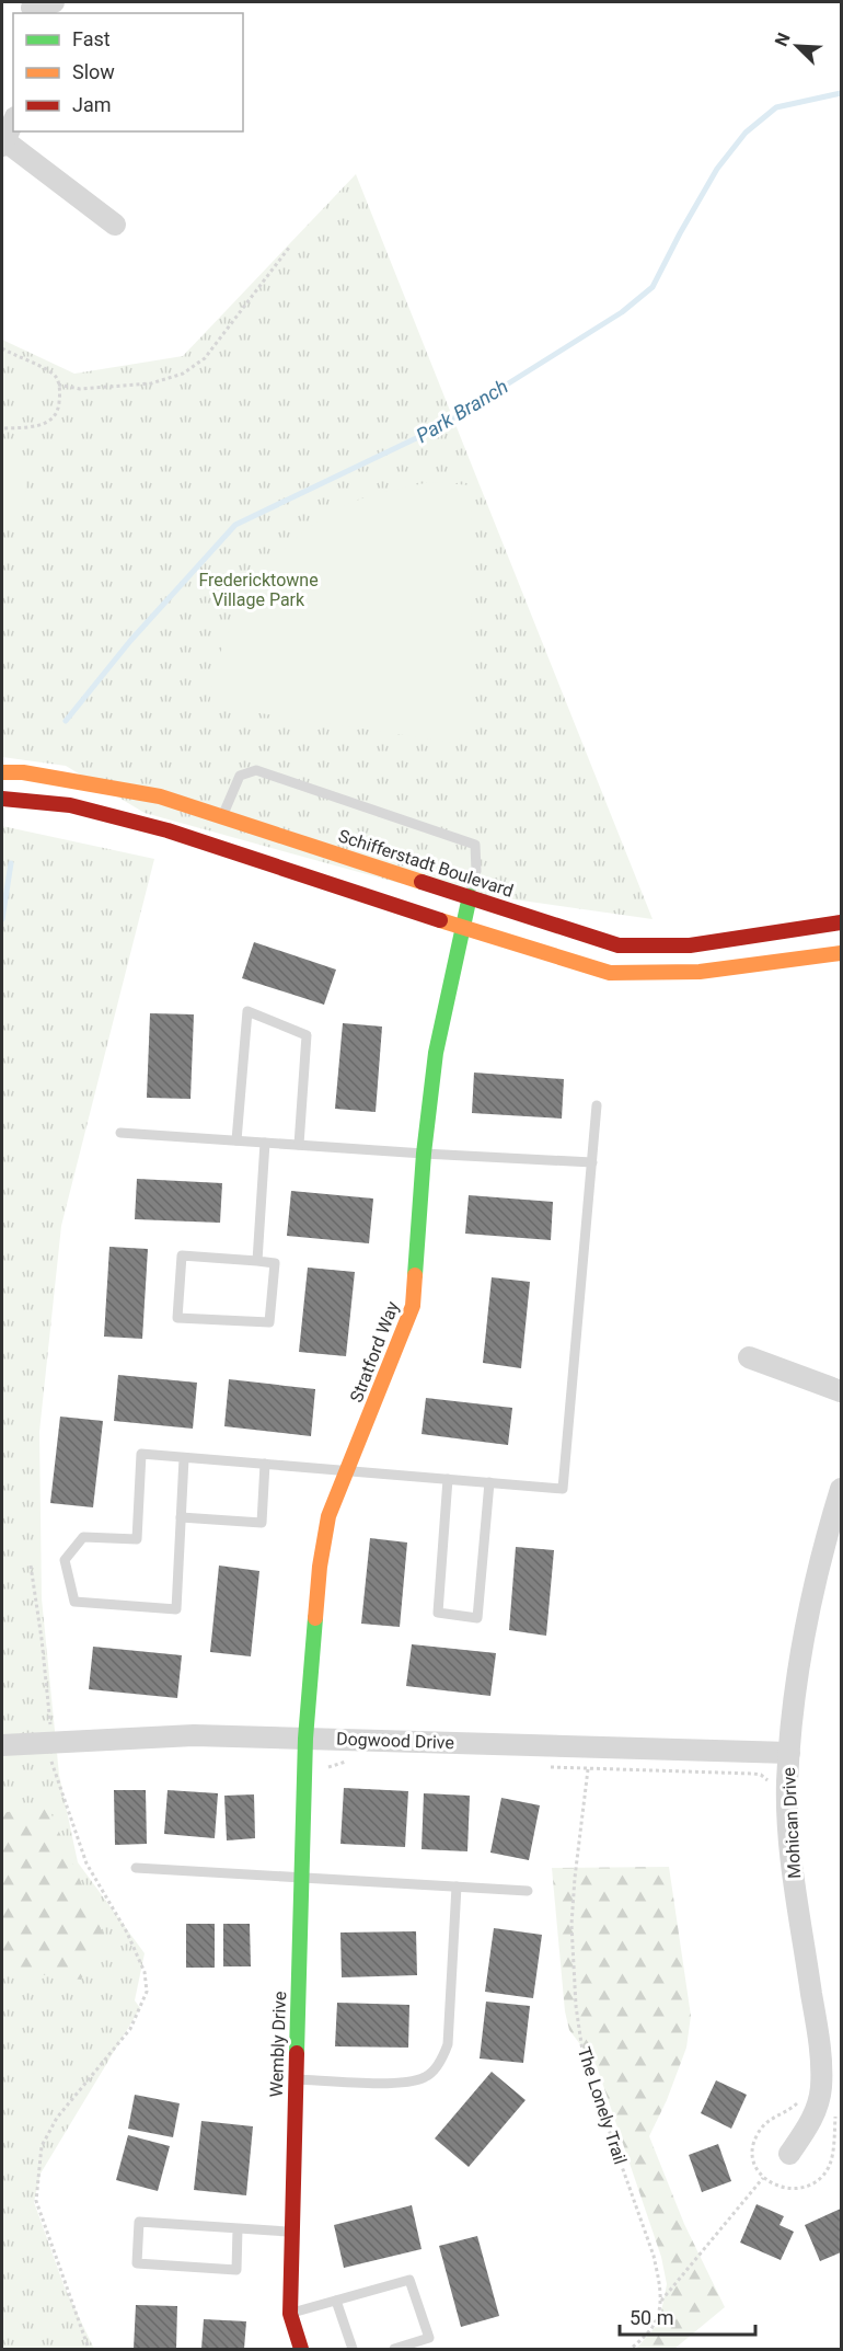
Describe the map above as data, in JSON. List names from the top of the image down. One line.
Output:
{"streets":{"main road":["Schifferstadt Boulevard","Stratford Way","Wembly Drive"],"street":["Dogwood Drive","Mohican Drive"],"path":["The Lonely Trail"]},"crossings":[["Schifferstadt Boulevard","Stratford Way"],["Stratford Way","Dogwood Drive"],["Stratford Way","Wembly Drive"],["Dogwood Drive","Mohican Drive"],["Dogwood Drive","Wembly Drive"]],"water":["Park Branch"],"parks":["Fredericktowne Village Park"],"legend":["Fast","Slow","Jam"],"scale_bar":"50 m","north":"top left"}
